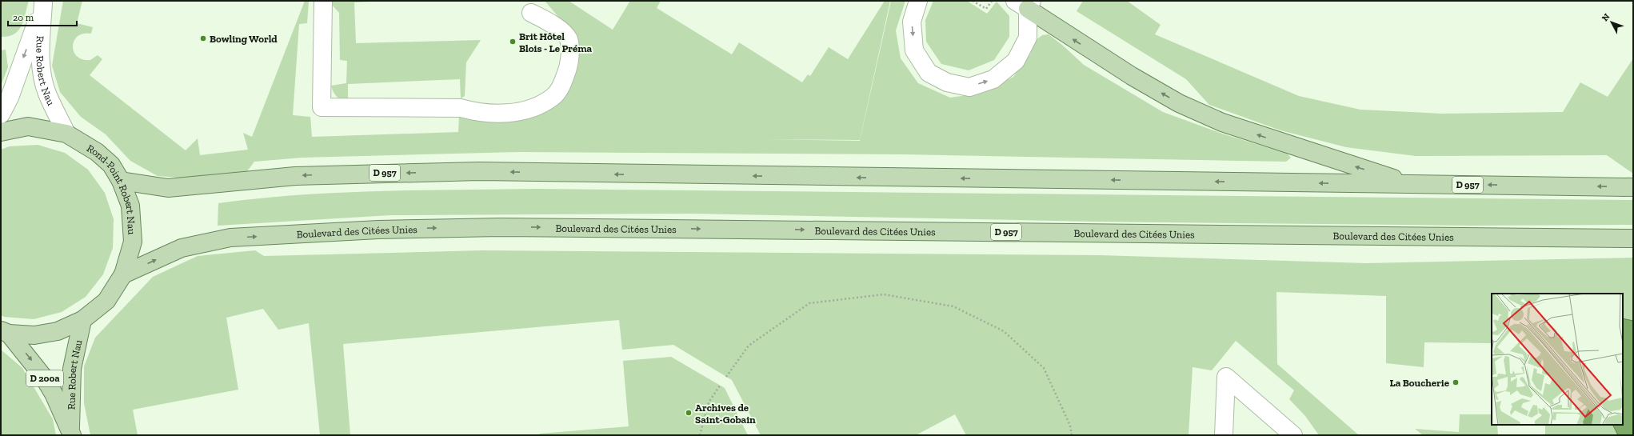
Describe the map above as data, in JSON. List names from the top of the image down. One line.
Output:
{"streets":{"main road":["Rue Robert Nau","D 957","Rond-Point Robert Nau","Boulevard des Citées Unies","D 200a"]},"crossings":[["Rue Robert Nau","Rond-Point Robert Nau"],["D 957","Rond-Point Robert Nau"],["Rond-Point Robert Nau","Boulevard des Citées Unies"]],"places":["Bowling World","Brit Hôtel Blois - Le Préma","La Boucherie","Archives de Saint-Gobain"],"scale_bar":"20 m","north":"top left"}
